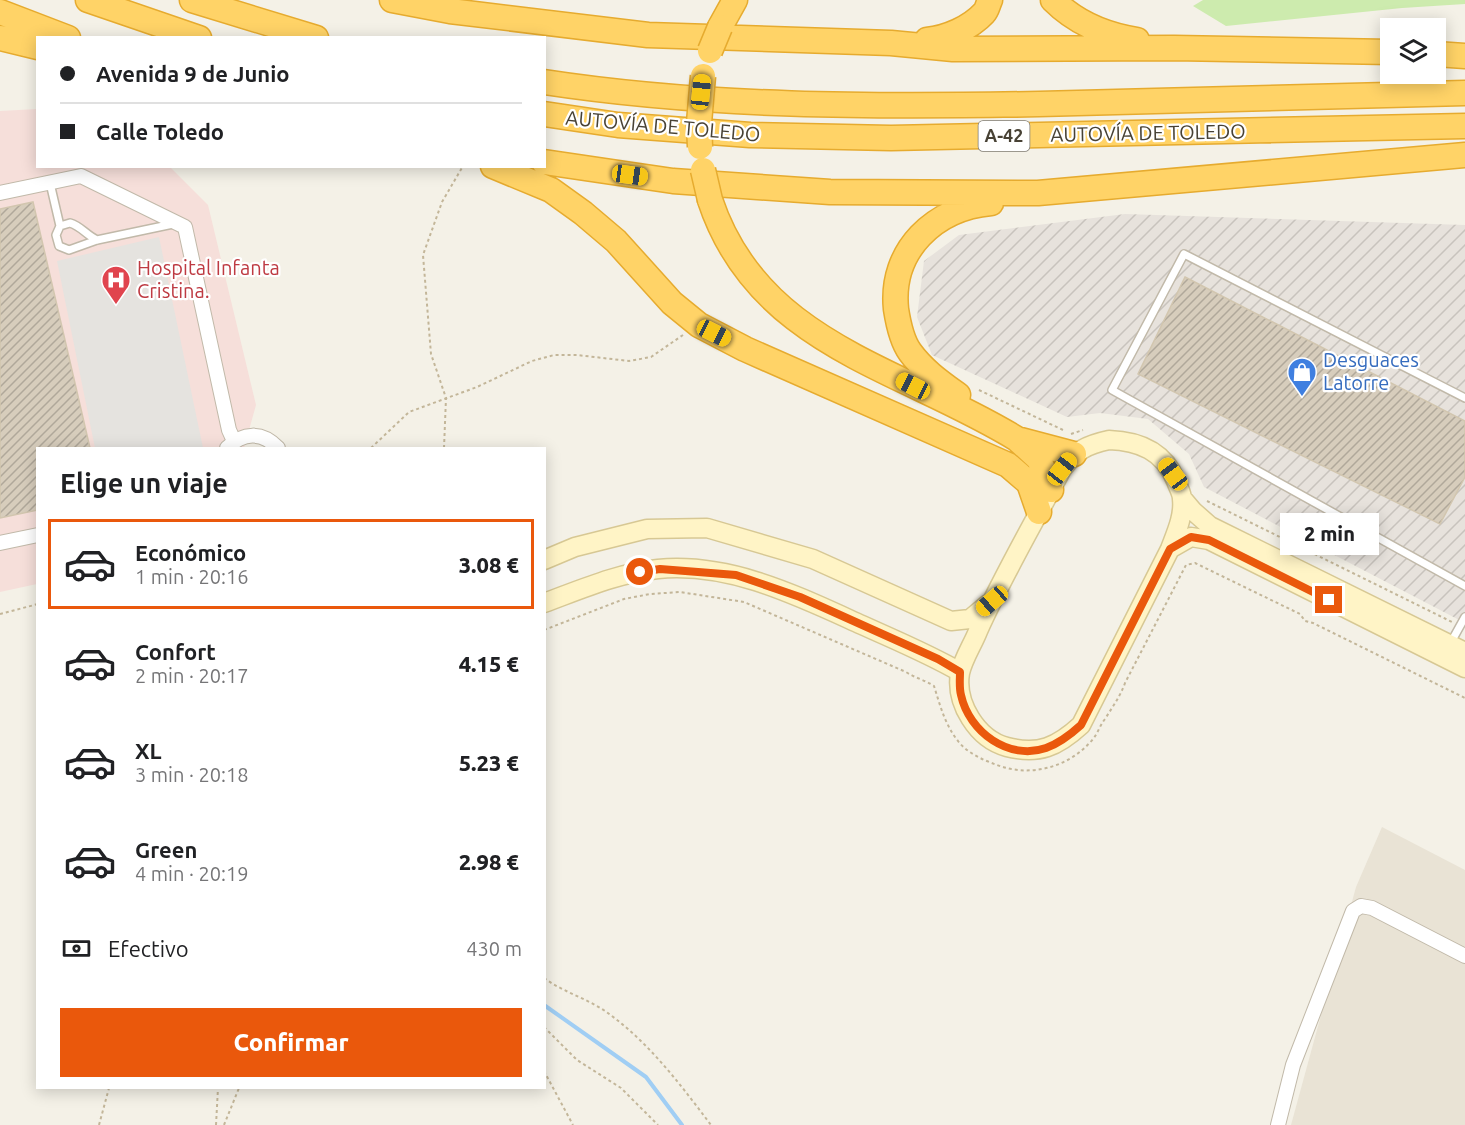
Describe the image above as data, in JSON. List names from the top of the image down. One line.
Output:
{"streets":{"highway":["AUTOVÍA DE TOLEDO","A-42"]},"places":{"hospital":["Hospital Infanta Cristina."],"shop":["Desguaces Latorre"]},"page":{"banner":["Avenida 9 de Junio","Calle Toledo"],"heading":"Elige un viaje","bubble":"2 min","list":[{"name":"Económico","note":"1 min · 20:16","value":"3.08 €"},{"name":"Confort","note":"2 min · 20:17","value":"4.15 €"},{"name":"XL","note":"3 min · 20:18","value":"5.23 €"},{"name":"Green","note":"4 min · 20:19","value":"2.98 €"}],"pay":["Efectivo","430 m"],"buttons":"Confirmar"}}
